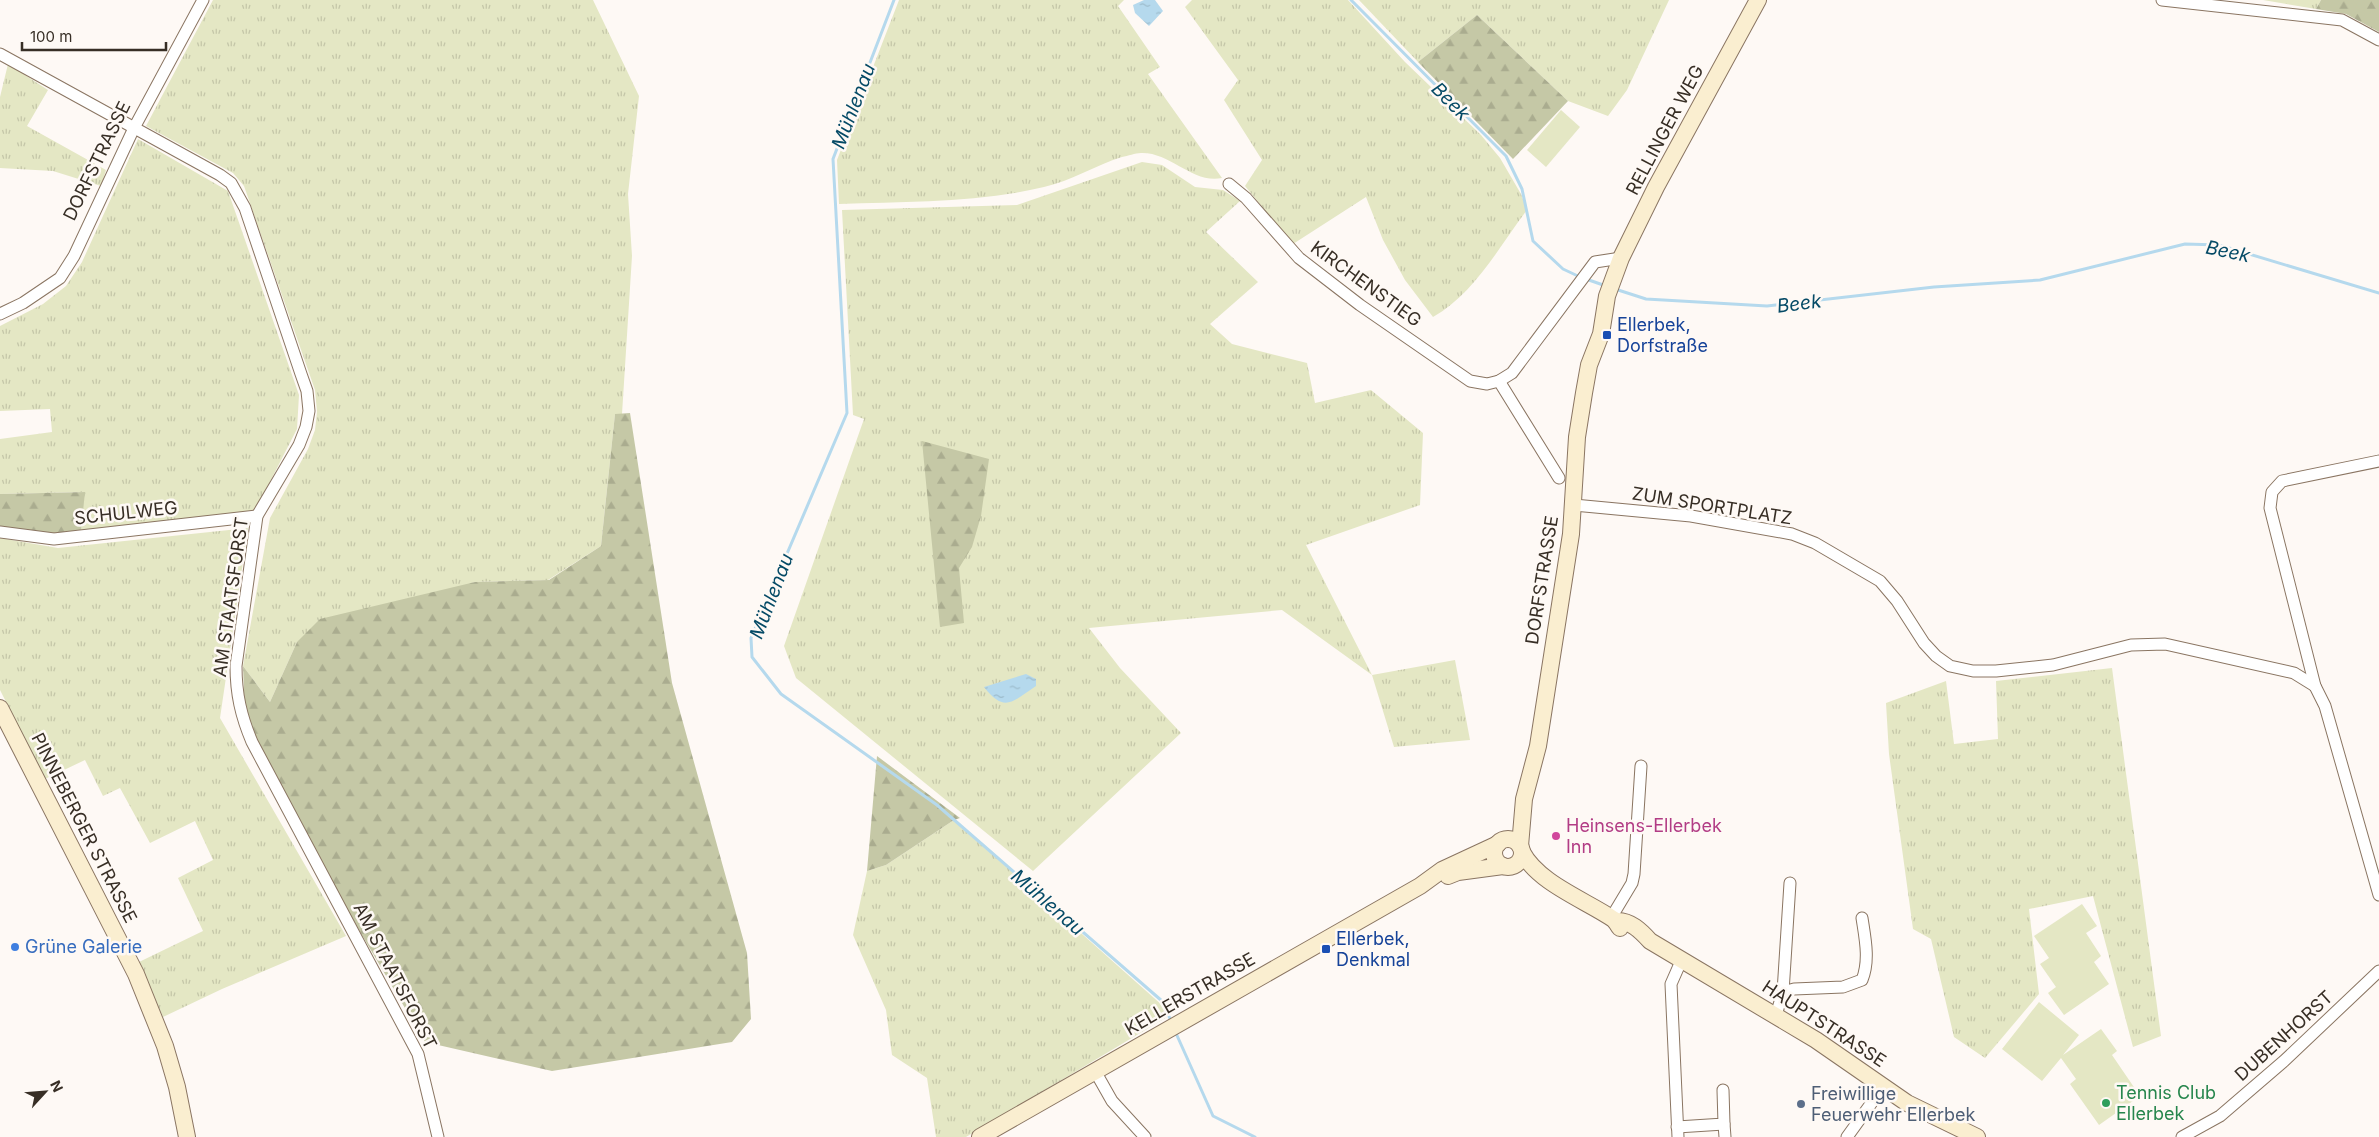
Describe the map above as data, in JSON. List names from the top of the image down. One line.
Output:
{"streets":{"main road":["RELLINGER WEG","DORFSTRASSE","PINNEBERGER STRASSE","KELLERSTRASSE","HAUPTSTRASSE"],"street":["KIRCHENSTIEG","ZUM SPORTPLATZ","SCHULWEG","AM STAATSFORST","DUBENHORST"]},"crossings":[["RELLINGER WEG","DORFSTRASSE"],["DORFSTRASSE","ZUM SPORTPLATZ"],["DORFSTRASSE","AM STAATSFORST"],["DORFSTRASSE","KELLERSTRASSE"],["DORFSTRASSE","HAUPTSTRASSE"],["SCHULWEG","AM STAATSFORST"],["KELLERSTRASSE","HAUPTSTRASSE"]],"water":["Beek","Mühlenau"],"places":{"transit":["Ellerbek, Dorfstraße","Ellerbek, Denkmal"],"other":["Heinsens-Ellerbek Inn","Grüne Galerie","Tennis Club Ellerbek","Freiwillige Feuerwehr Ellerbek"]},"scale_bar":"100 m","north":"top right"}
